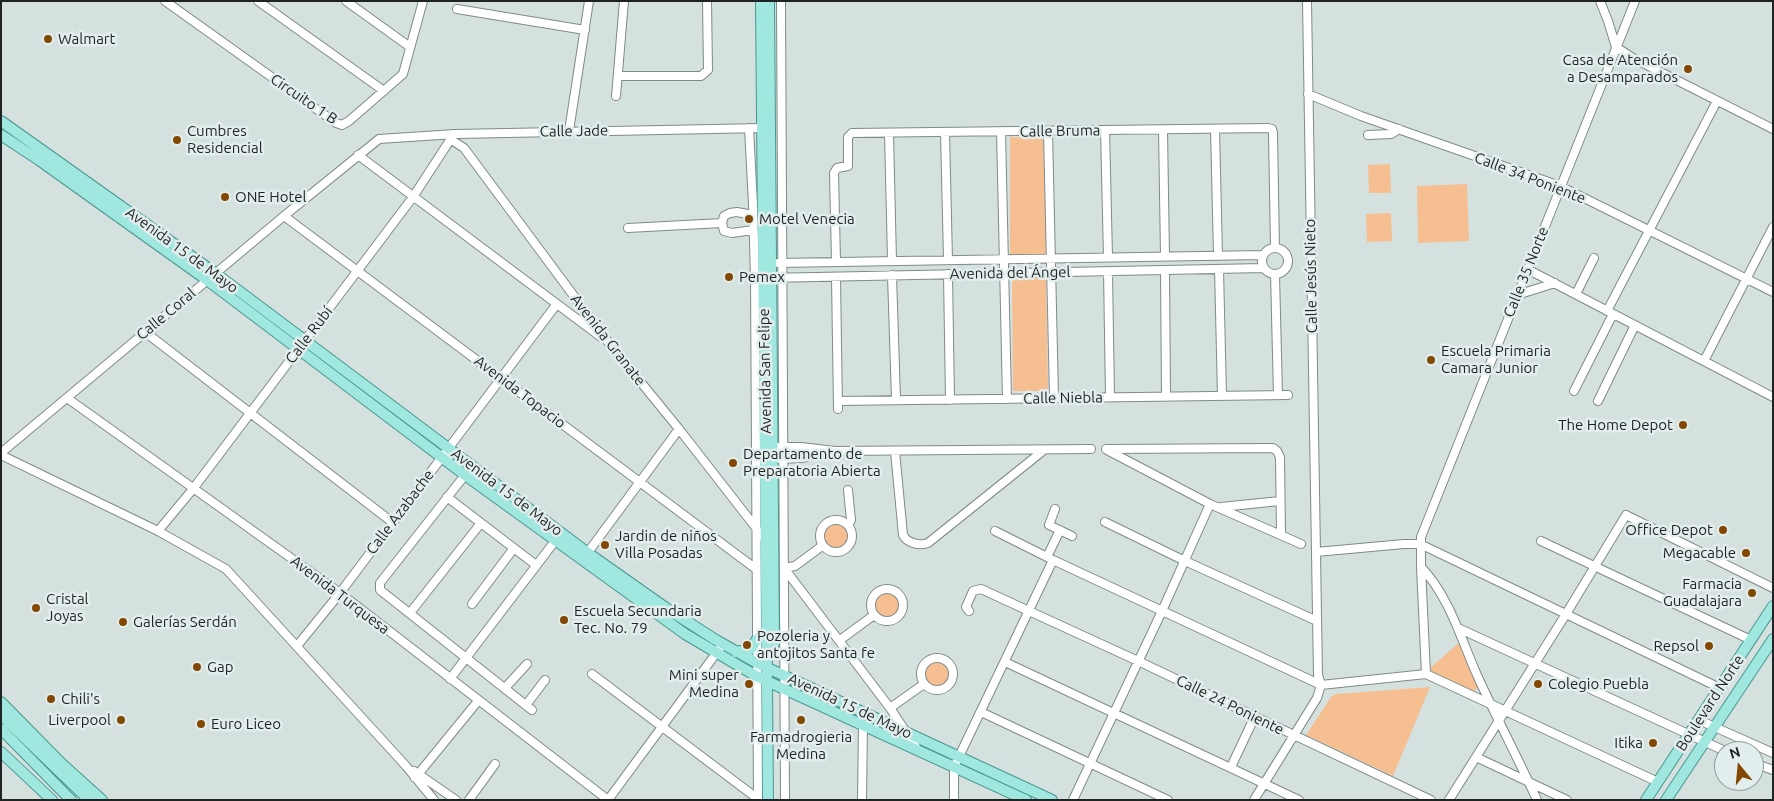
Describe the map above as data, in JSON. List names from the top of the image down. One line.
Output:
{"streets":{"main road":["Avenida 15 de Mayo","Avenida San Felipe","Boulevard Norte"],"street":["Circuito 1 B","Calle Jade","Calle Bruma","Calle 34 Poniente","Calle 35 Norte","Avenida del Ángel","Calle Jesús Nieto","Calle Coral","Calle Rubí","Avenida Granate","Avenida Topacio","Calle Niebla","Calle Azabache","Avenida Turquesa","Calle 24 Poniente"]},"crossings":[["Calle Jade","Calle Coral"],["Calle Jade","Calle Rubí"],["Calle Jade","Avenida Granate"],["Calle Jade","Avenida San Felipe"],["Calle Bruma","Avenida del Ángel"],["Calle 34 Poniente","Calle 35 Norte"],["Calle 34 Poniente","Calle Jesús Nieto"],["Avenida 15 de Mayo","Calle Coral"],["Avenida 15 de Mayo","Calle Rubí"],["Avenida 15 de Mayo","Avenida Granate"],["Avenida 15 de Mayo","Avenida San Felipe"],["Avenida 15 de Mayo","Calle Azabache"],["Avenida del Ángel","Avenida San Felipe"],["Avenida del Ángel","Calle Niebla"],["Calle Coral","Avenida Topacio"],["Calle Coral","Avenida Turquesa"],["Calle Rubí","Avenida Granate"],["Calle Rubí","Avenida Topacio"],["Calle Rubí","Avenida Turquesa"],["Avenida Granate","Avenida San Felipe"],["Avenida San Felipe","Avenida Topacio"],["Avenida Topacio","Calle Azabache"],["Calle Azabache","Avenida Turquesa"]],"places":["Walmart","Casa de Atención a Desamparados","Cumbres Residencial","ONE Hotel","Motel Venecia","Pemex","Escuela Primaria Camara Junior","The Home Depot","Departamento de Preparatoria Abierta","Office Depot","Jardin de niños Villa Posadas","Megacable","Farmacia Guadalajara","Cristal Joyas","Escuela Secundaria Tec. No. 79","Galerías Serdán","Pozoleria y antojitos Santa fe","Repsol","Gap","Mini super Medina","Colegio Puebla","Chili's","Liverpool","Farmadrogieria Medina","Euro Liceo","Itika"],"north":"top"}
